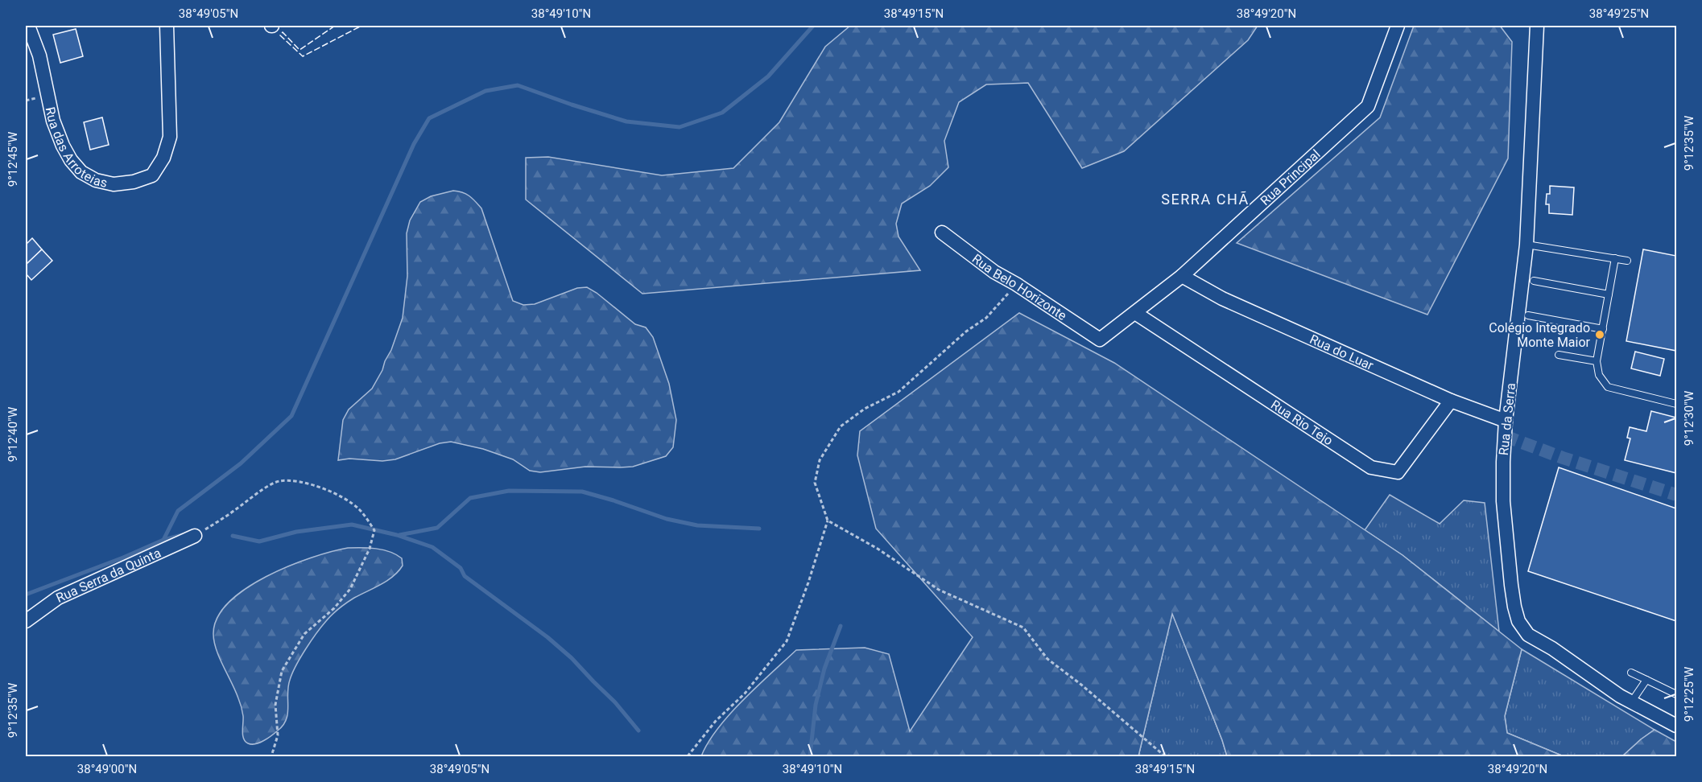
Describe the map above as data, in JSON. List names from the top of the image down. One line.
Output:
{"streets":{"street":["Rua das Arroteias","Rua Principal","Rua Belo Horizonte","Rua do Luar","Rua da Serra","Rua Rio Tejo","Rua Serra da Quinta"]},"crossings":[["Rua Principal","Rua Belo Horizonte"],["Rua Principal","Rua do Luar"],["Rua Principal","Rua Rio Tejo"],["Rua do Luar","Rua da Serra"],["Rua do Luar","Rua Rio Tejo"]],"districts":["SERRA CHÃ"],"places":["Colégio Integrado Monte Maior"],"coordinates":["38°49'05\"N","38°49'10\"N","38°49'15\"N","38°49'20\"N","38°49'25\"N","9°12'35\"W","9°12'45\"W","9°12'30\"W","9°12'40\"W","9°12'25\"W","38°49'00\"N"]}
